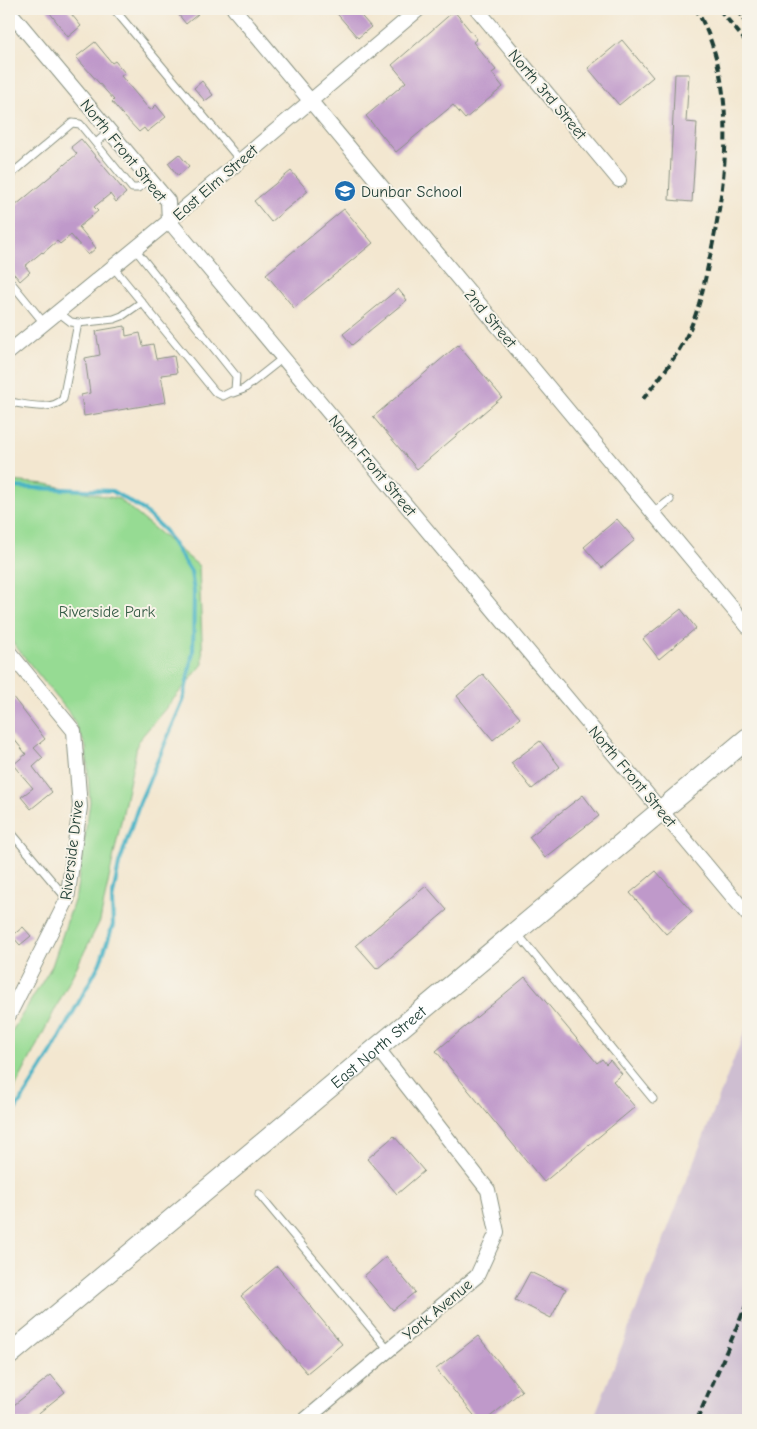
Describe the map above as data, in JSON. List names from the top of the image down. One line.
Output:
{"streets":{"street":["North 3rd Street","North Front Street","East Elm Street","2nd Street","Riverside Drive","East North Street","York Avenue"]},"crossings":[["North Front Street","East Elm Street"],["North Front Street","East North Street"],["East Elm Street","2nd Street"],["East North Street","York Avenue"]],"parks":["Riverside Park"],"places":{"school or university":["Dunbar School"]}}
